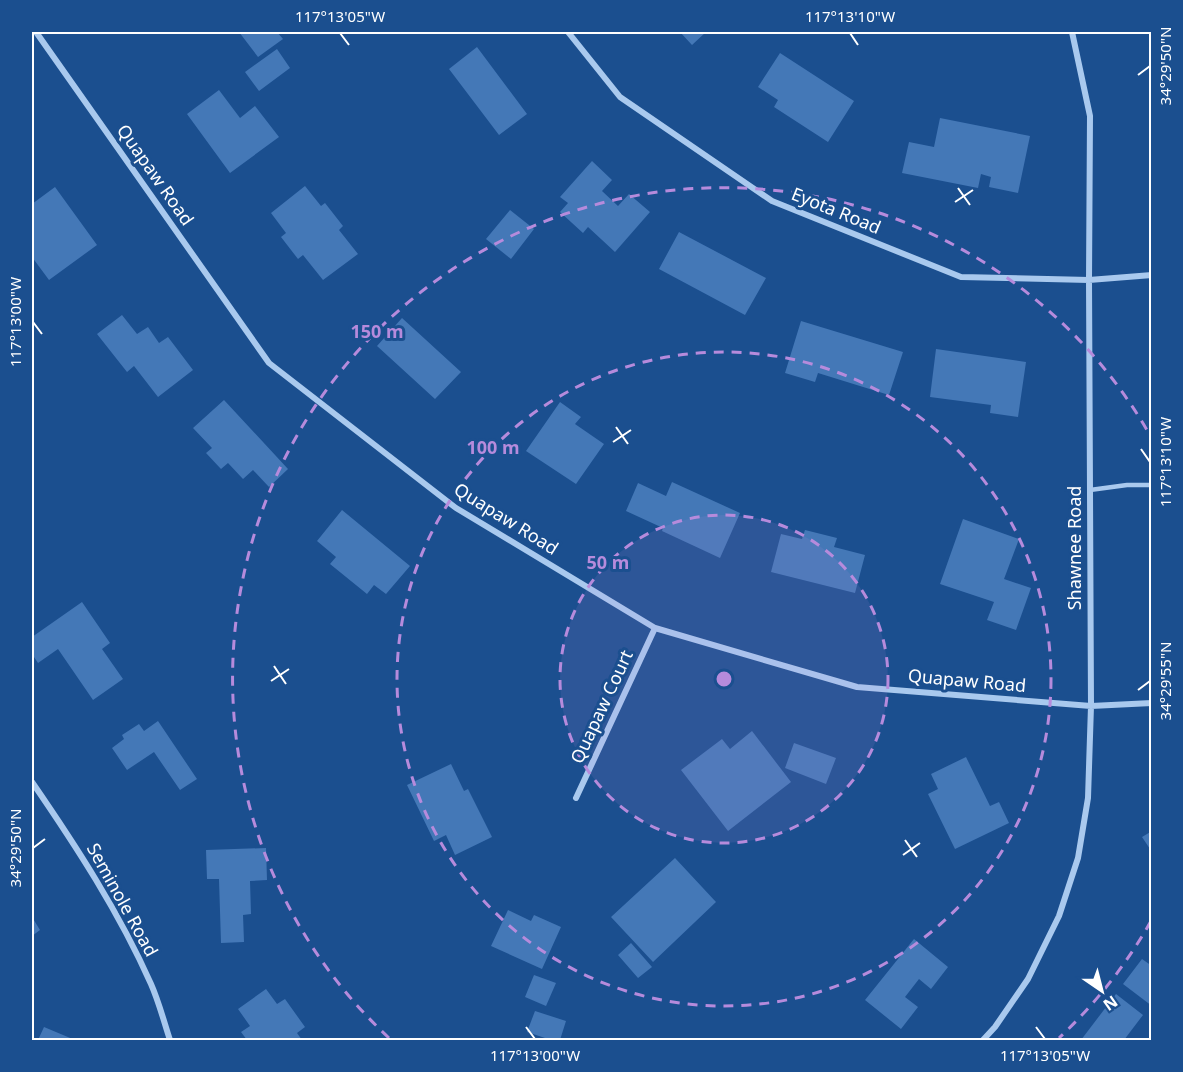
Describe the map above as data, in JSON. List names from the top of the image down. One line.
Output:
{"streets":{"street":["Quapaw Road","Eyota Road","Shawnee Road","Quapaw Court","Seminole Road"]},"crossings":[["Quapaw Road","Shawnee Road"],["Quapaw Road","Quapaw Court"],["Eyota Road","Shawnee Road"]],"north":"bottom right","coordinates":["117°13'05\"W","117°13'10\"W","34°29'50\"N","117°13'00\"W","34°29'55\"N"],"rings":["150 m","100 m","50 m"]}
